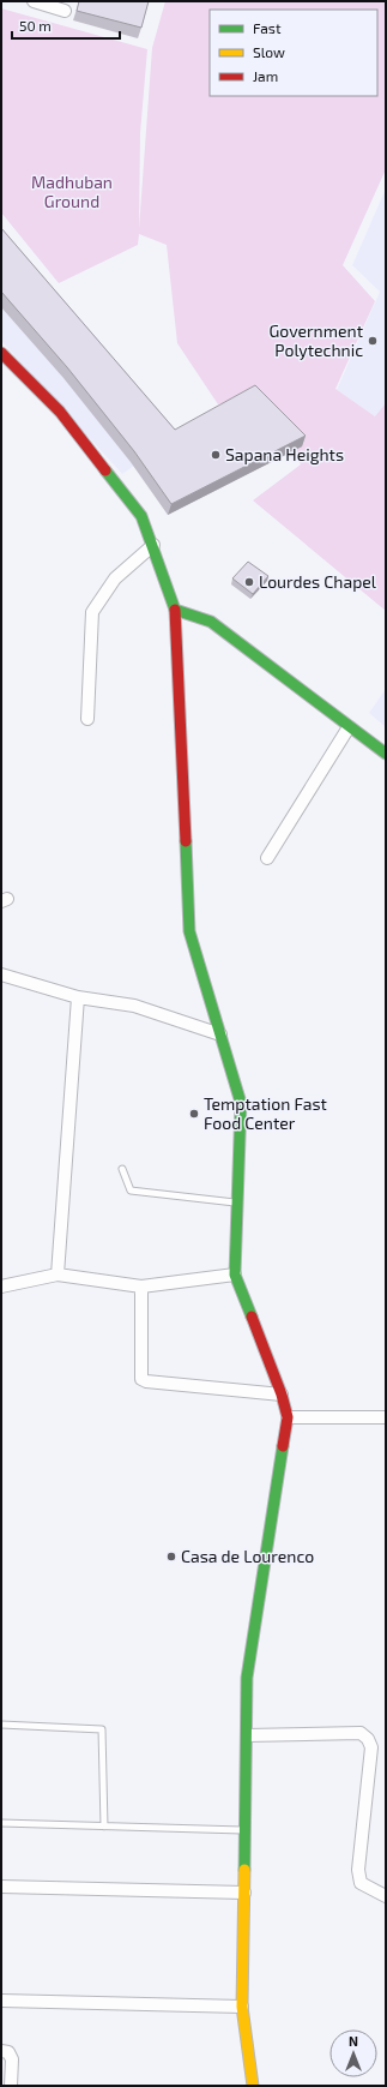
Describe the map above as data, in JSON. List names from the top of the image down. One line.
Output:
{"parks":["Madhuban Ground"],"places":["Government Polytechnic","Sapana Heights","Lourdes Chapel","Temptation Fast Food Center","Casa de Lourenco"],"legend":["Fast","Slow","Jam"],"scale_bar":"50 m","north":"top"}
